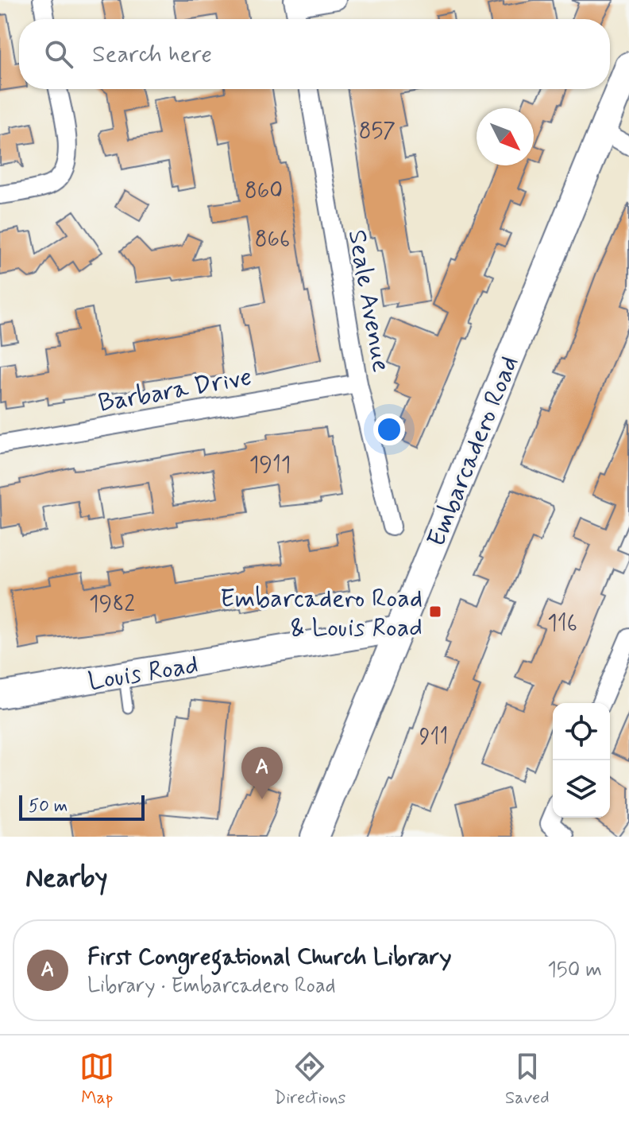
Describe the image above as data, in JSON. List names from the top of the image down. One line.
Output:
{"streets":{"main road":["Embarcadero Road"],"street":["Seale Avenue","Barbara Drive","Louis Road"]},"crossings":[["Seale Avenue","Barbara Drive"],["Embarcadero Road","Louis Road"]],"places":{"transit":["Embarcadero Road & Louis Road"]},"house_numbers":["857","860","866","1911","1982","116","911"],"scale_bar":"50 m","north":"bottom right","page":{"search":"Search here","pins":"A","scale":"50 m","heading":"Nearby","list":[{"mark":"A","name":"First Congregational Church Library","note":"Library · Embarcadero Road","value":"150 m"}],"nav":["Map","Directions","Saved"]}}
